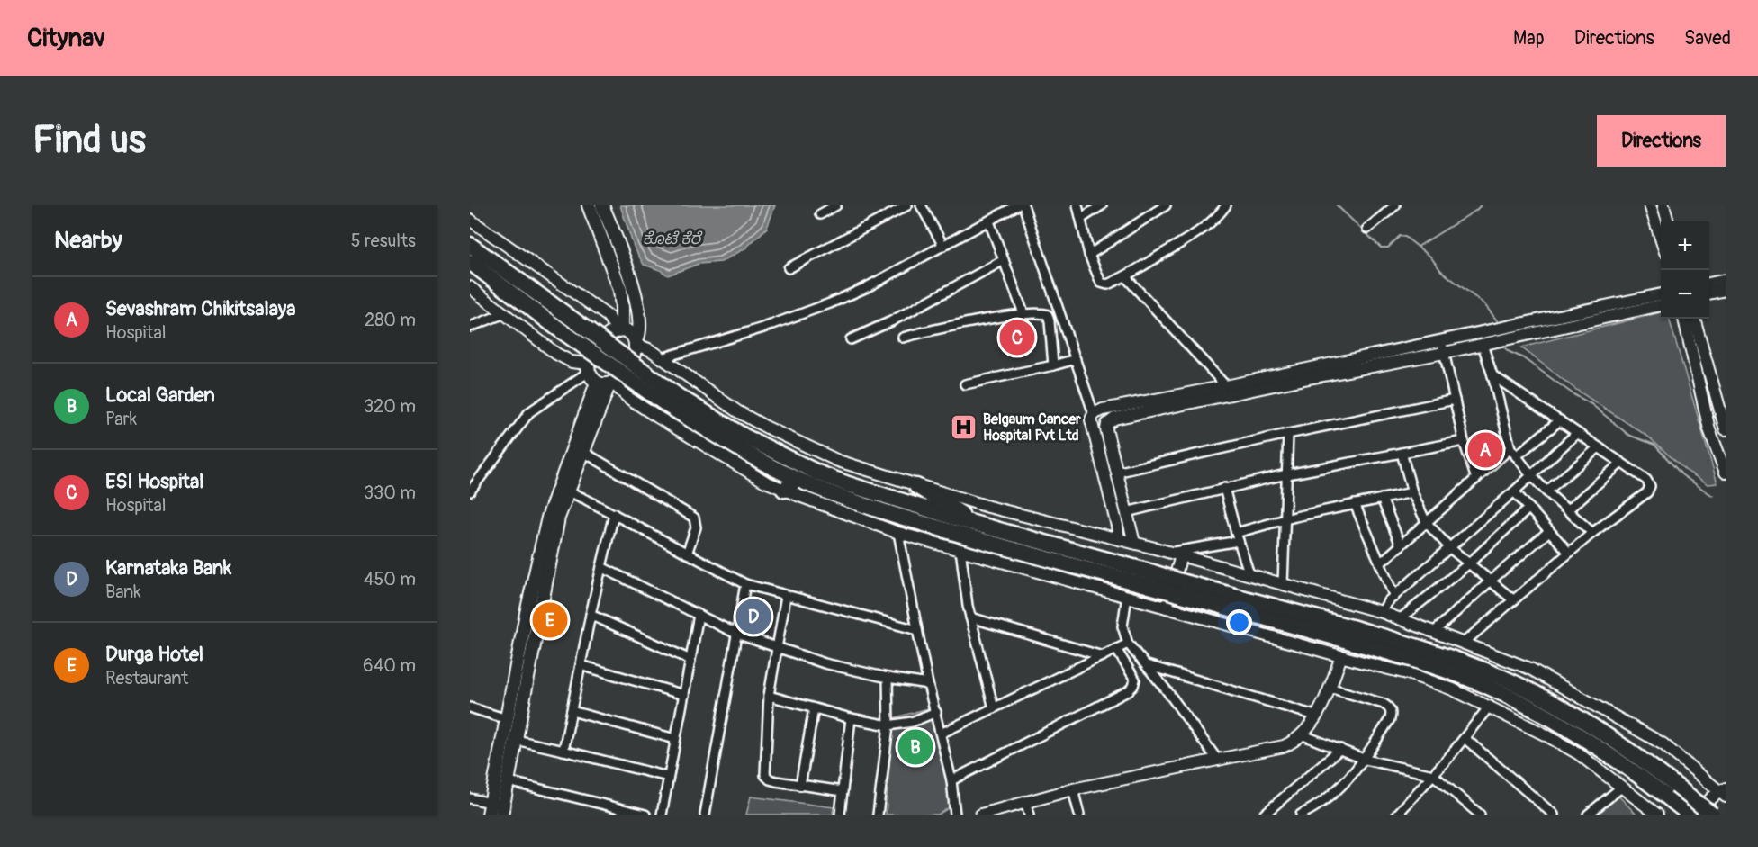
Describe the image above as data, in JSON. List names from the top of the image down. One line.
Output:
{"water":["ಕೊಟೆ ಕೆರೆ"],"places":{"hospital":["Belgaum Cancer Hospital Pvt Ltd"]},"page":{"header":"Citynav","nav":["Map","Directions","Saved"],"buttons":"Directions","title":"Find us","heading":["Nearby","5 results"],"map_buttons":["+","−"],"list":[{"mark":"A","name":"Sevashram Chikitsalaya","note":"Hospital","value":"280 m"},{"mark":"B","name":"Local Garden","note":"Park","value":"320 m"},{"mark":"C","name":"ESI Hospital","note":"Hospital","value":"330 m"},{"mark":"D","name":"Karnataka Bank","note":"Bank","value":"450 m"},{"mark":"E","name":"Durga Hotel","note":"Restaurant","value":"640 m"}],"pins":["C","A","D","E","B"]}}
